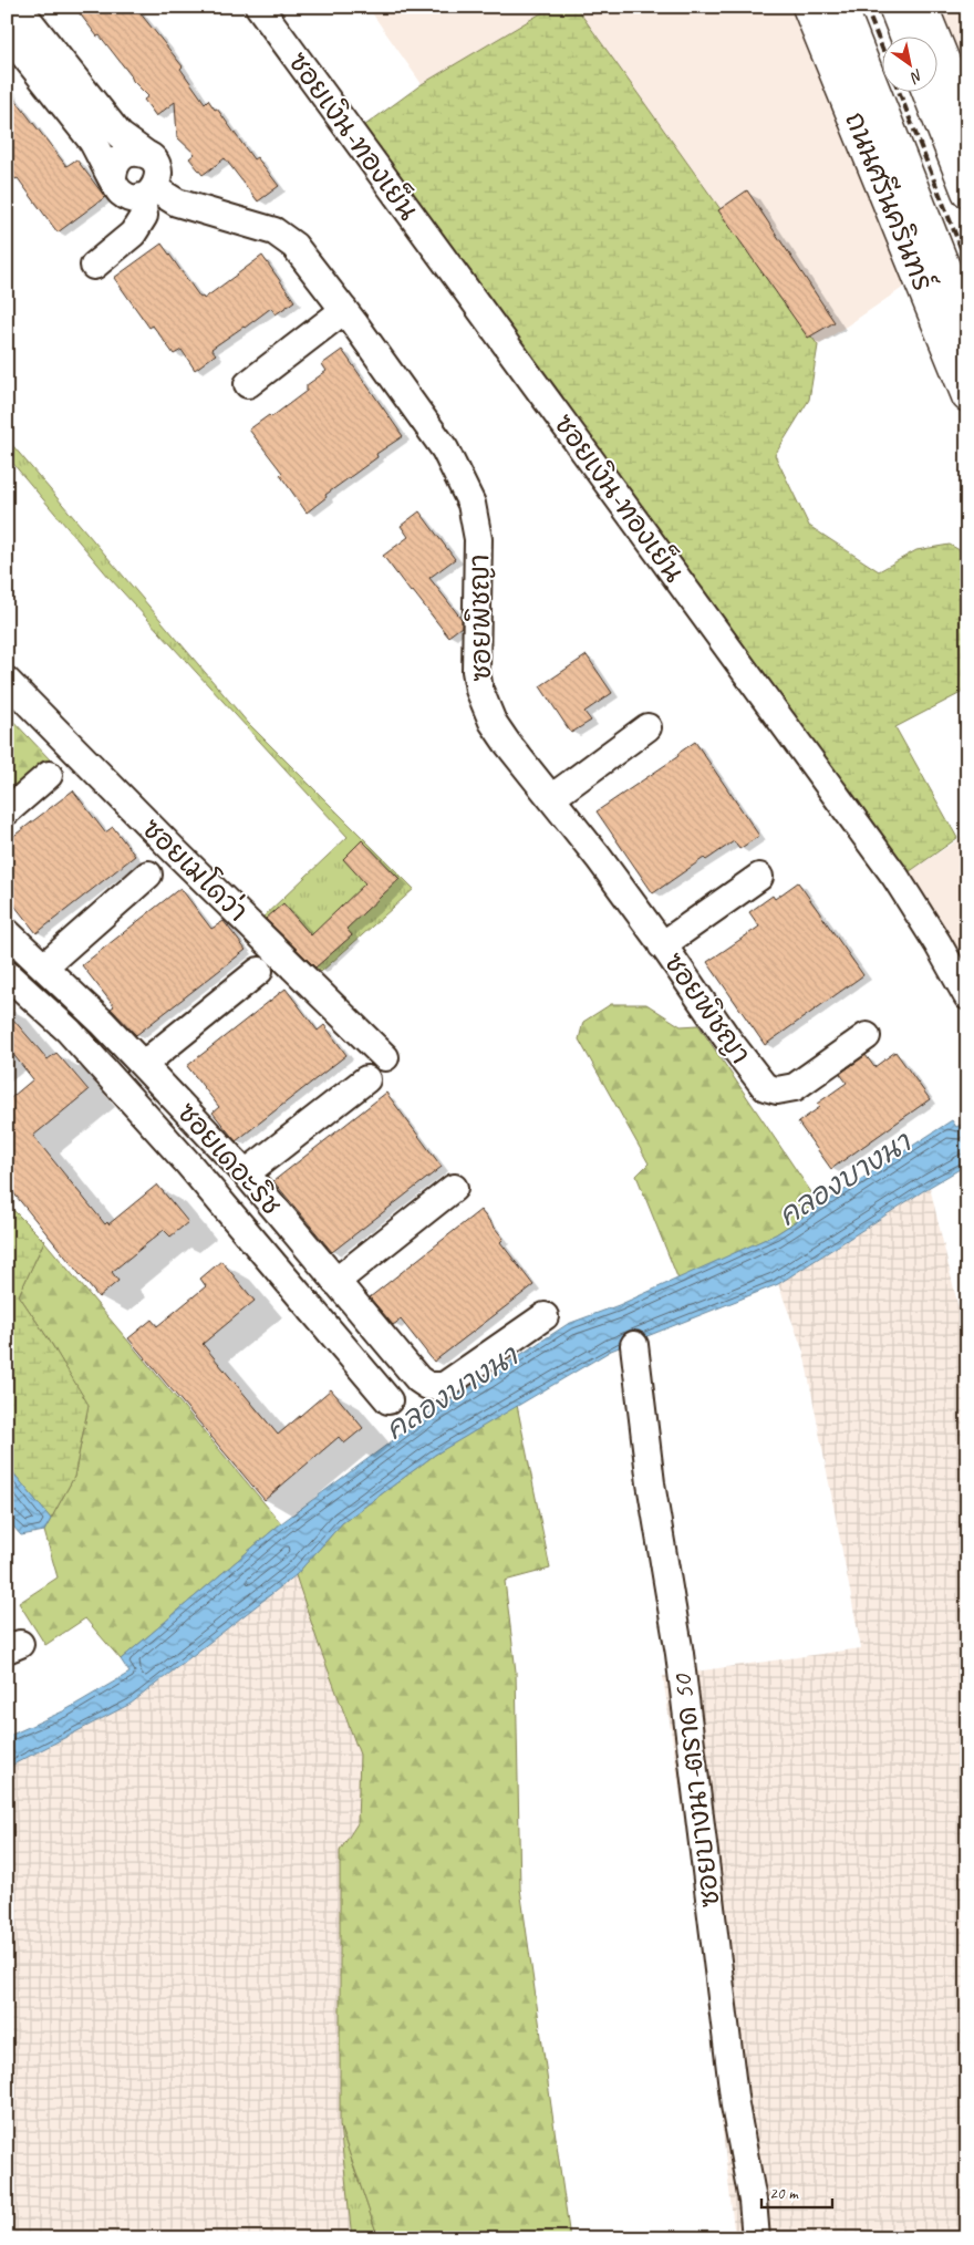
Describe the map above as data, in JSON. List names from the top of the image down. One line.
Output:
{"streets":{"main road":["ถนนศรีนครินทร์"],"street":["ซอยเงิน-ทองเย็น","ซอยพิชญา","ซอยเมโดว่า","ซอยเดอะริช","ซอยบางนา-ตราด 50"]},"water":["คลองบางนา"],"scale_bar":"20 m","north":"bottom right"}
